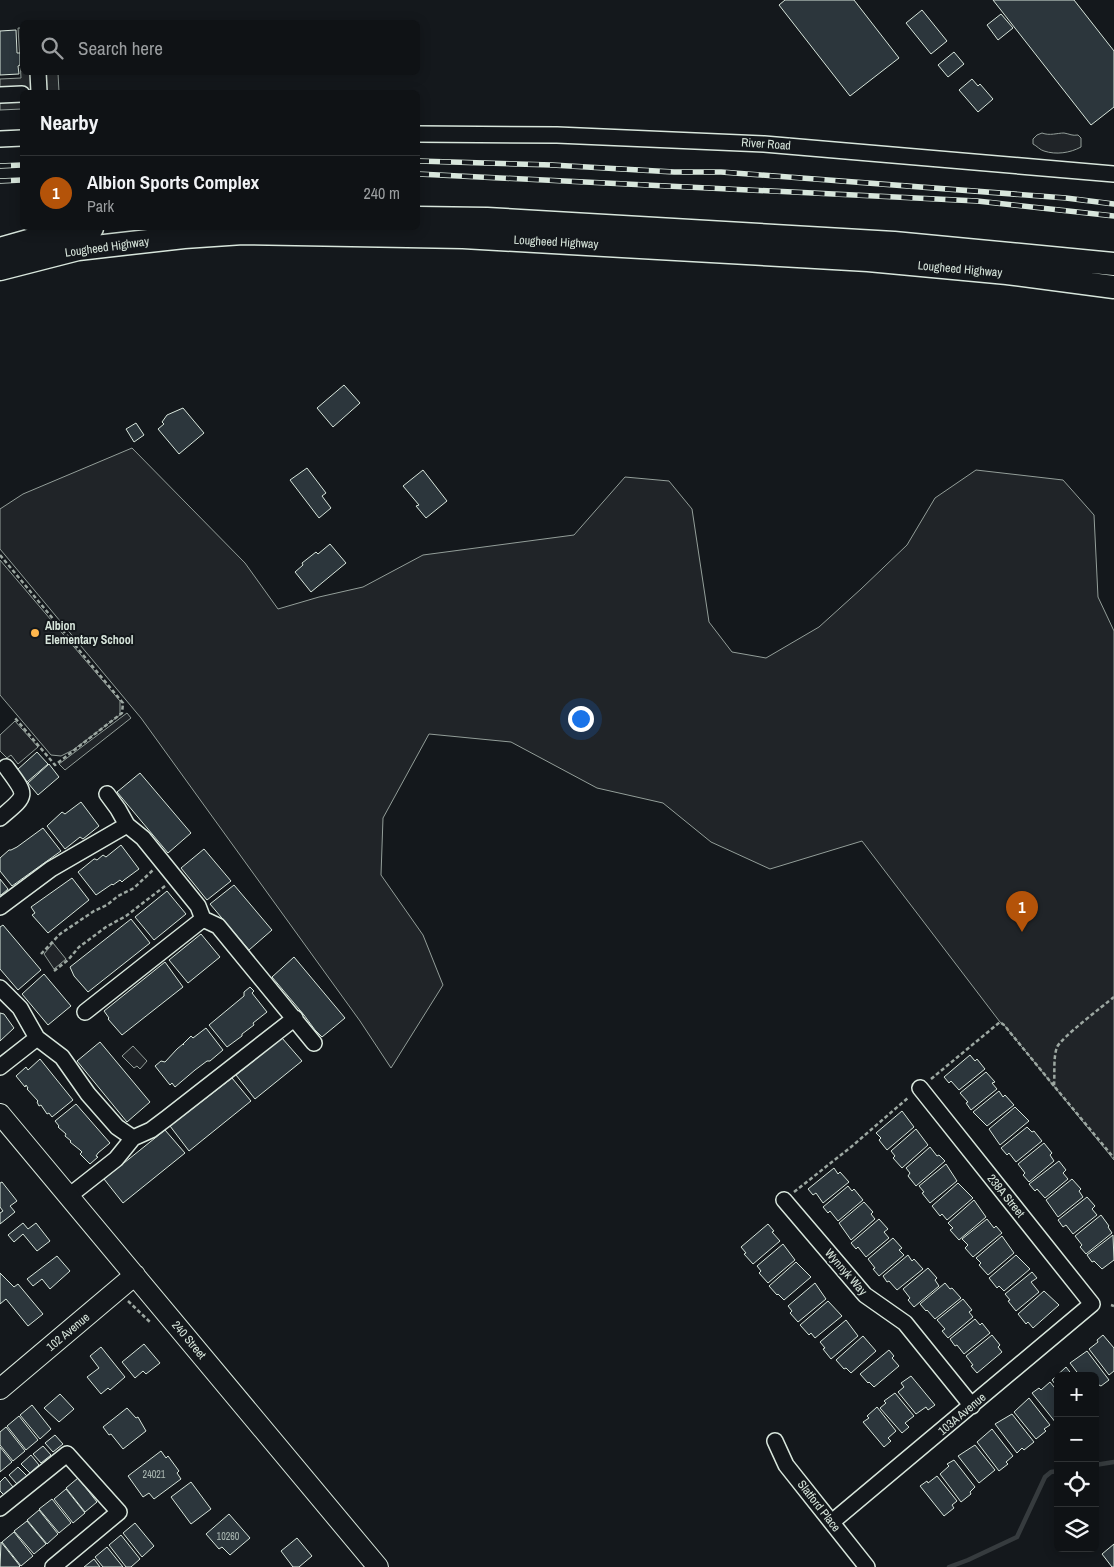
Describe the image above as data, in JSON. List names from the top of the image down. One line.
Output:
{"streets":{"highway":["Lougheed Highway"],"main road":["102 Avenue","240 Street"],"street":["River Road","238A Street","Wynnyk Way","103A Avenue","Slatford Place"]},"crossings":[["238A Street","103A Avenue"],["Wynnyk Way","103A Avenue"],["102 Avenue","240 Street"],["103A Avenue","Slatford Place"]],"places":["Albion Elementary School"],"house_numbers":["24021","10260"],"page":{"search":"Search here","heading":"Nearby","list":[{"mark":"1","name":"Albion Sports Complex","note":"Park","value":"240 m"}],"pins":"1","map_buttons":["+","−"]}}
